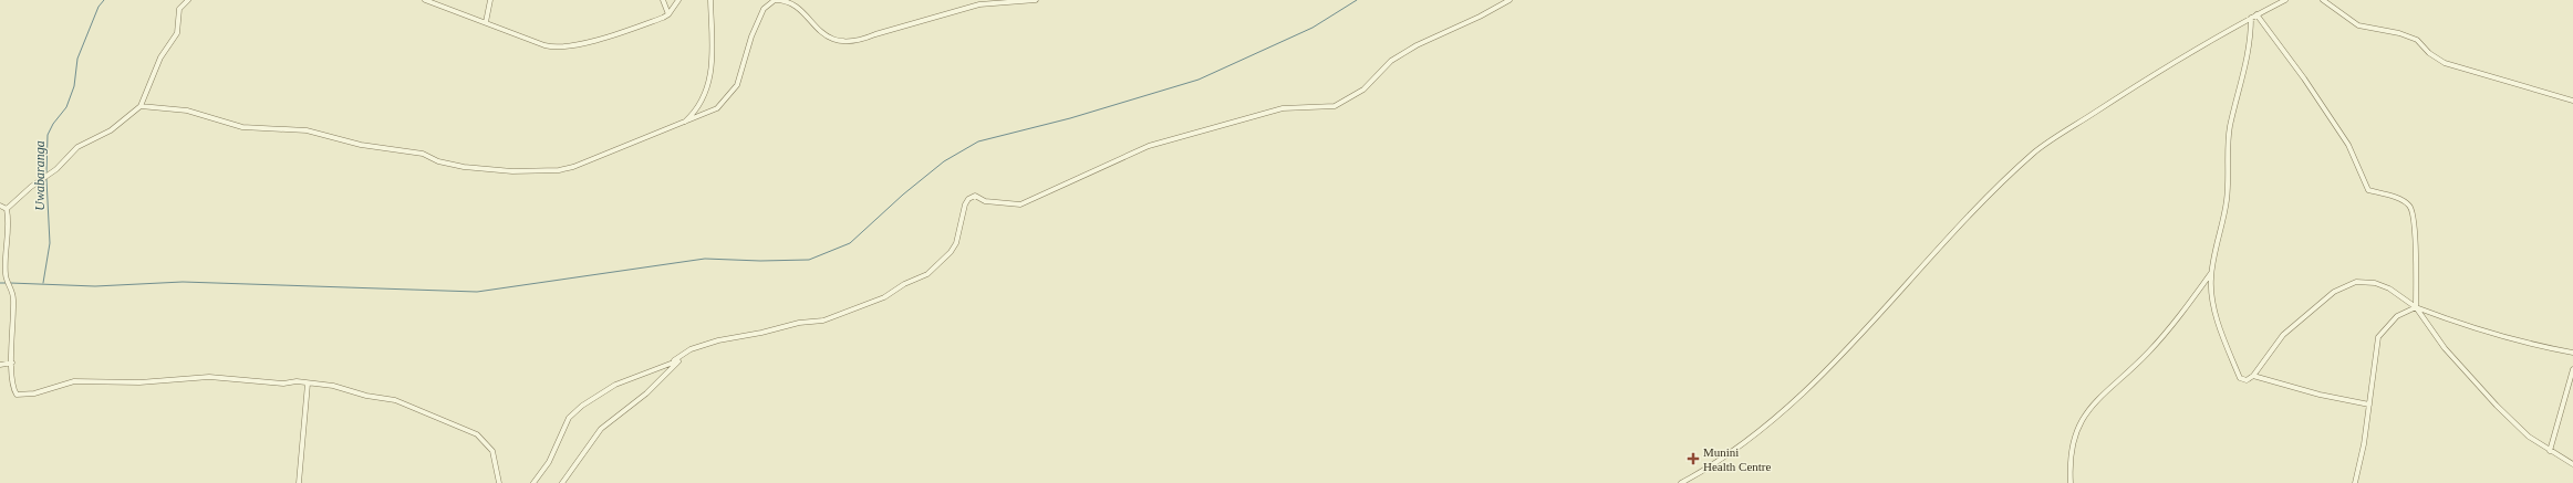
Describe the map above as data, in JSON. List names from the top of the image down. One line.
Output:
{"water":["Uwabaranga"],"places":{"health":["Munini Health Centre"]}}
